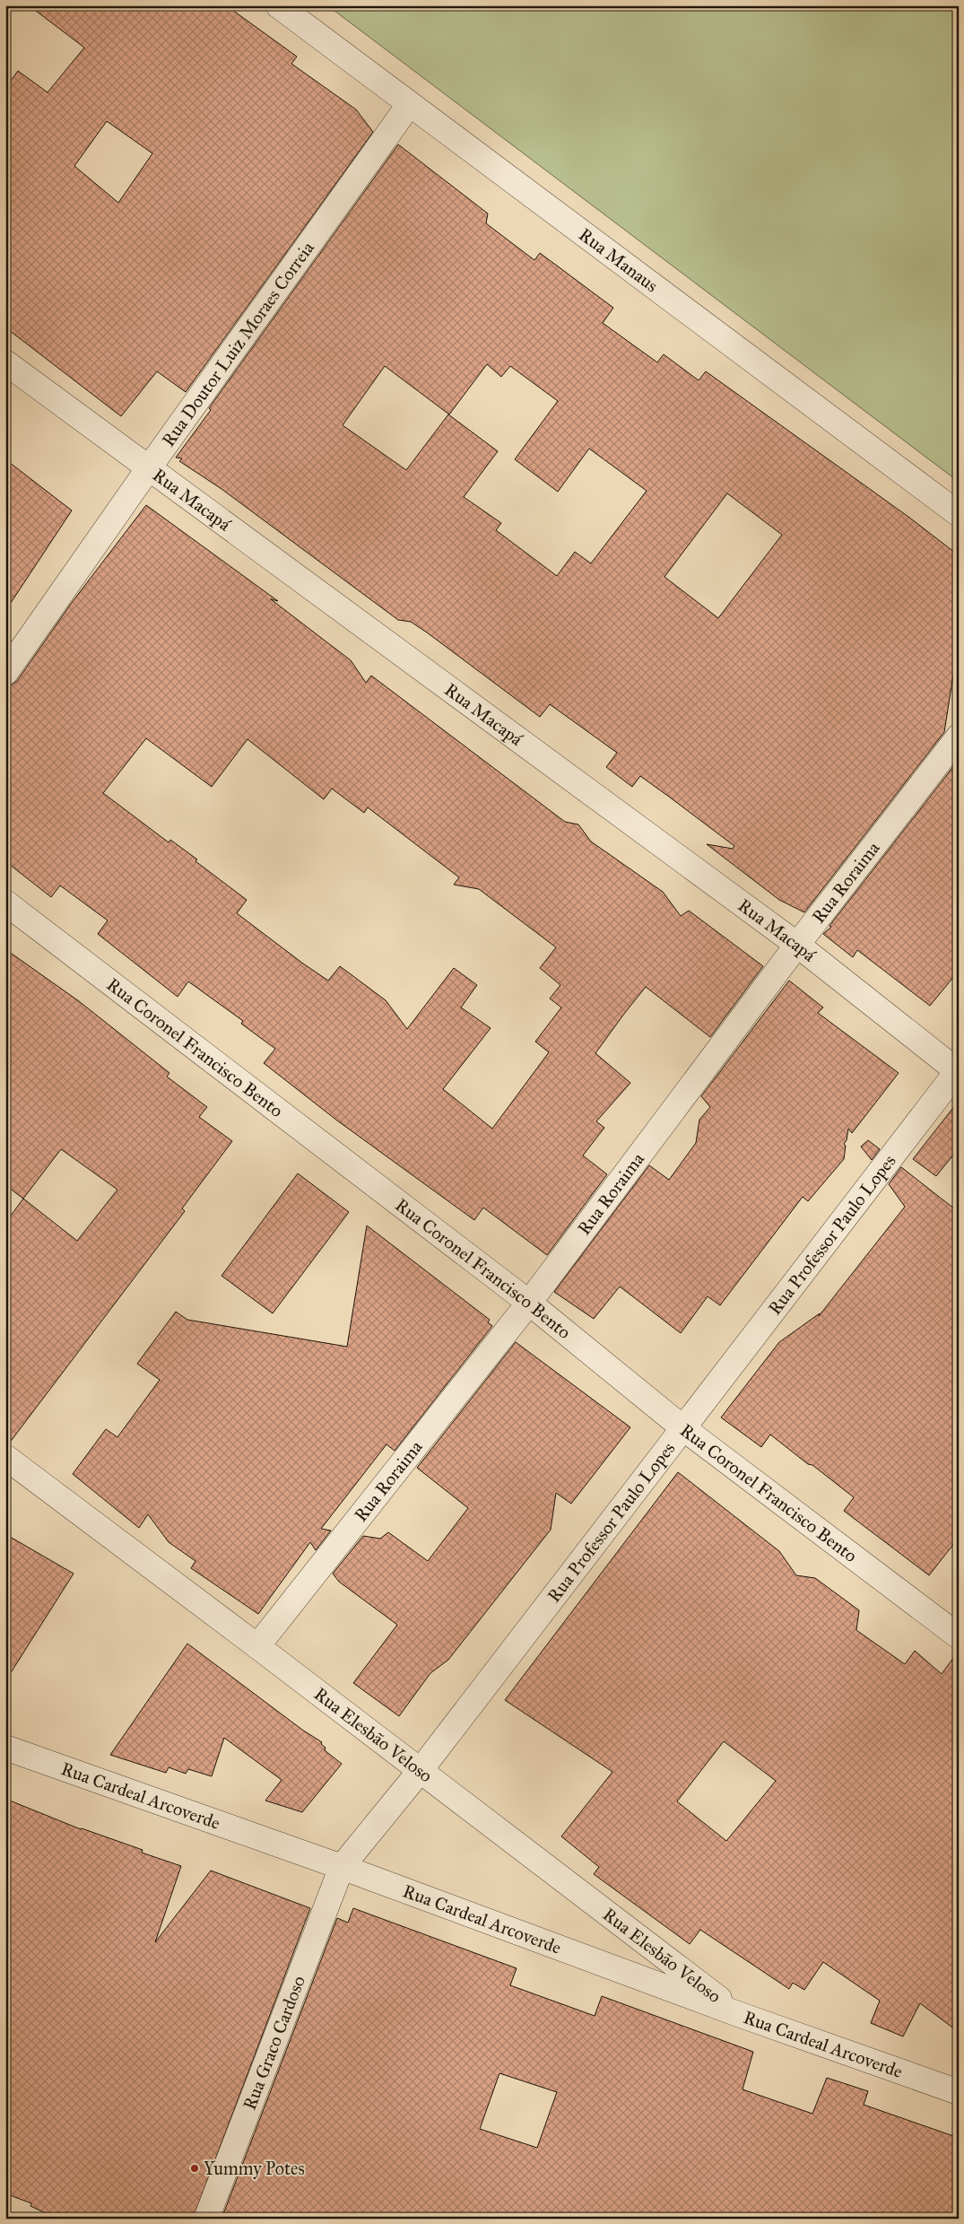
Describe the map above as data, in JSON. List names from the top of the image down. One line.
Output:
{"streets":{"street":["Rua Manaus","Rua Doutor Luiz Moraes Correia","Rua Macapá","Rua Roraima","Rua Coronel Francisco Bento","Rua Professor Paulo Lopes","Rua Elesbão Veloso","Rua Cardeal Arcoverde","Rua Graco Cardoso"]},"crossings":[["Rua Manaus","Rua Doutor Luiz Moraes Correia"],["Rua Doutor Luiz Moraes Correia","Rua Macapá"],["Rua Macapá","Rua Roraima"],["Rua Macapá","Rua Professor Paulo Lopes"],["Rua Roraima","Rua Coronel Francisco Bento"],["Rua Roraima","Rua Elesbão Veloso"],["Rua Coronel Francisco Bento","Rua Professor Paulo Lopes"],["Rua Professor Paulo Lopes","Rua Elesbão Veloso"],["Rua Professor Paulo Lopes","Rua Cardeal Arcoverde"],["Rua Professor Paulo Lopes","Rua Graco Cardoso"],["Rua Elesbão Veloso","Rua Cardeal Arcoverde"],["Rua Cardeal Arcoverde","Rua Graco Cardoso"]],"places":["Yummy Potes"]}
